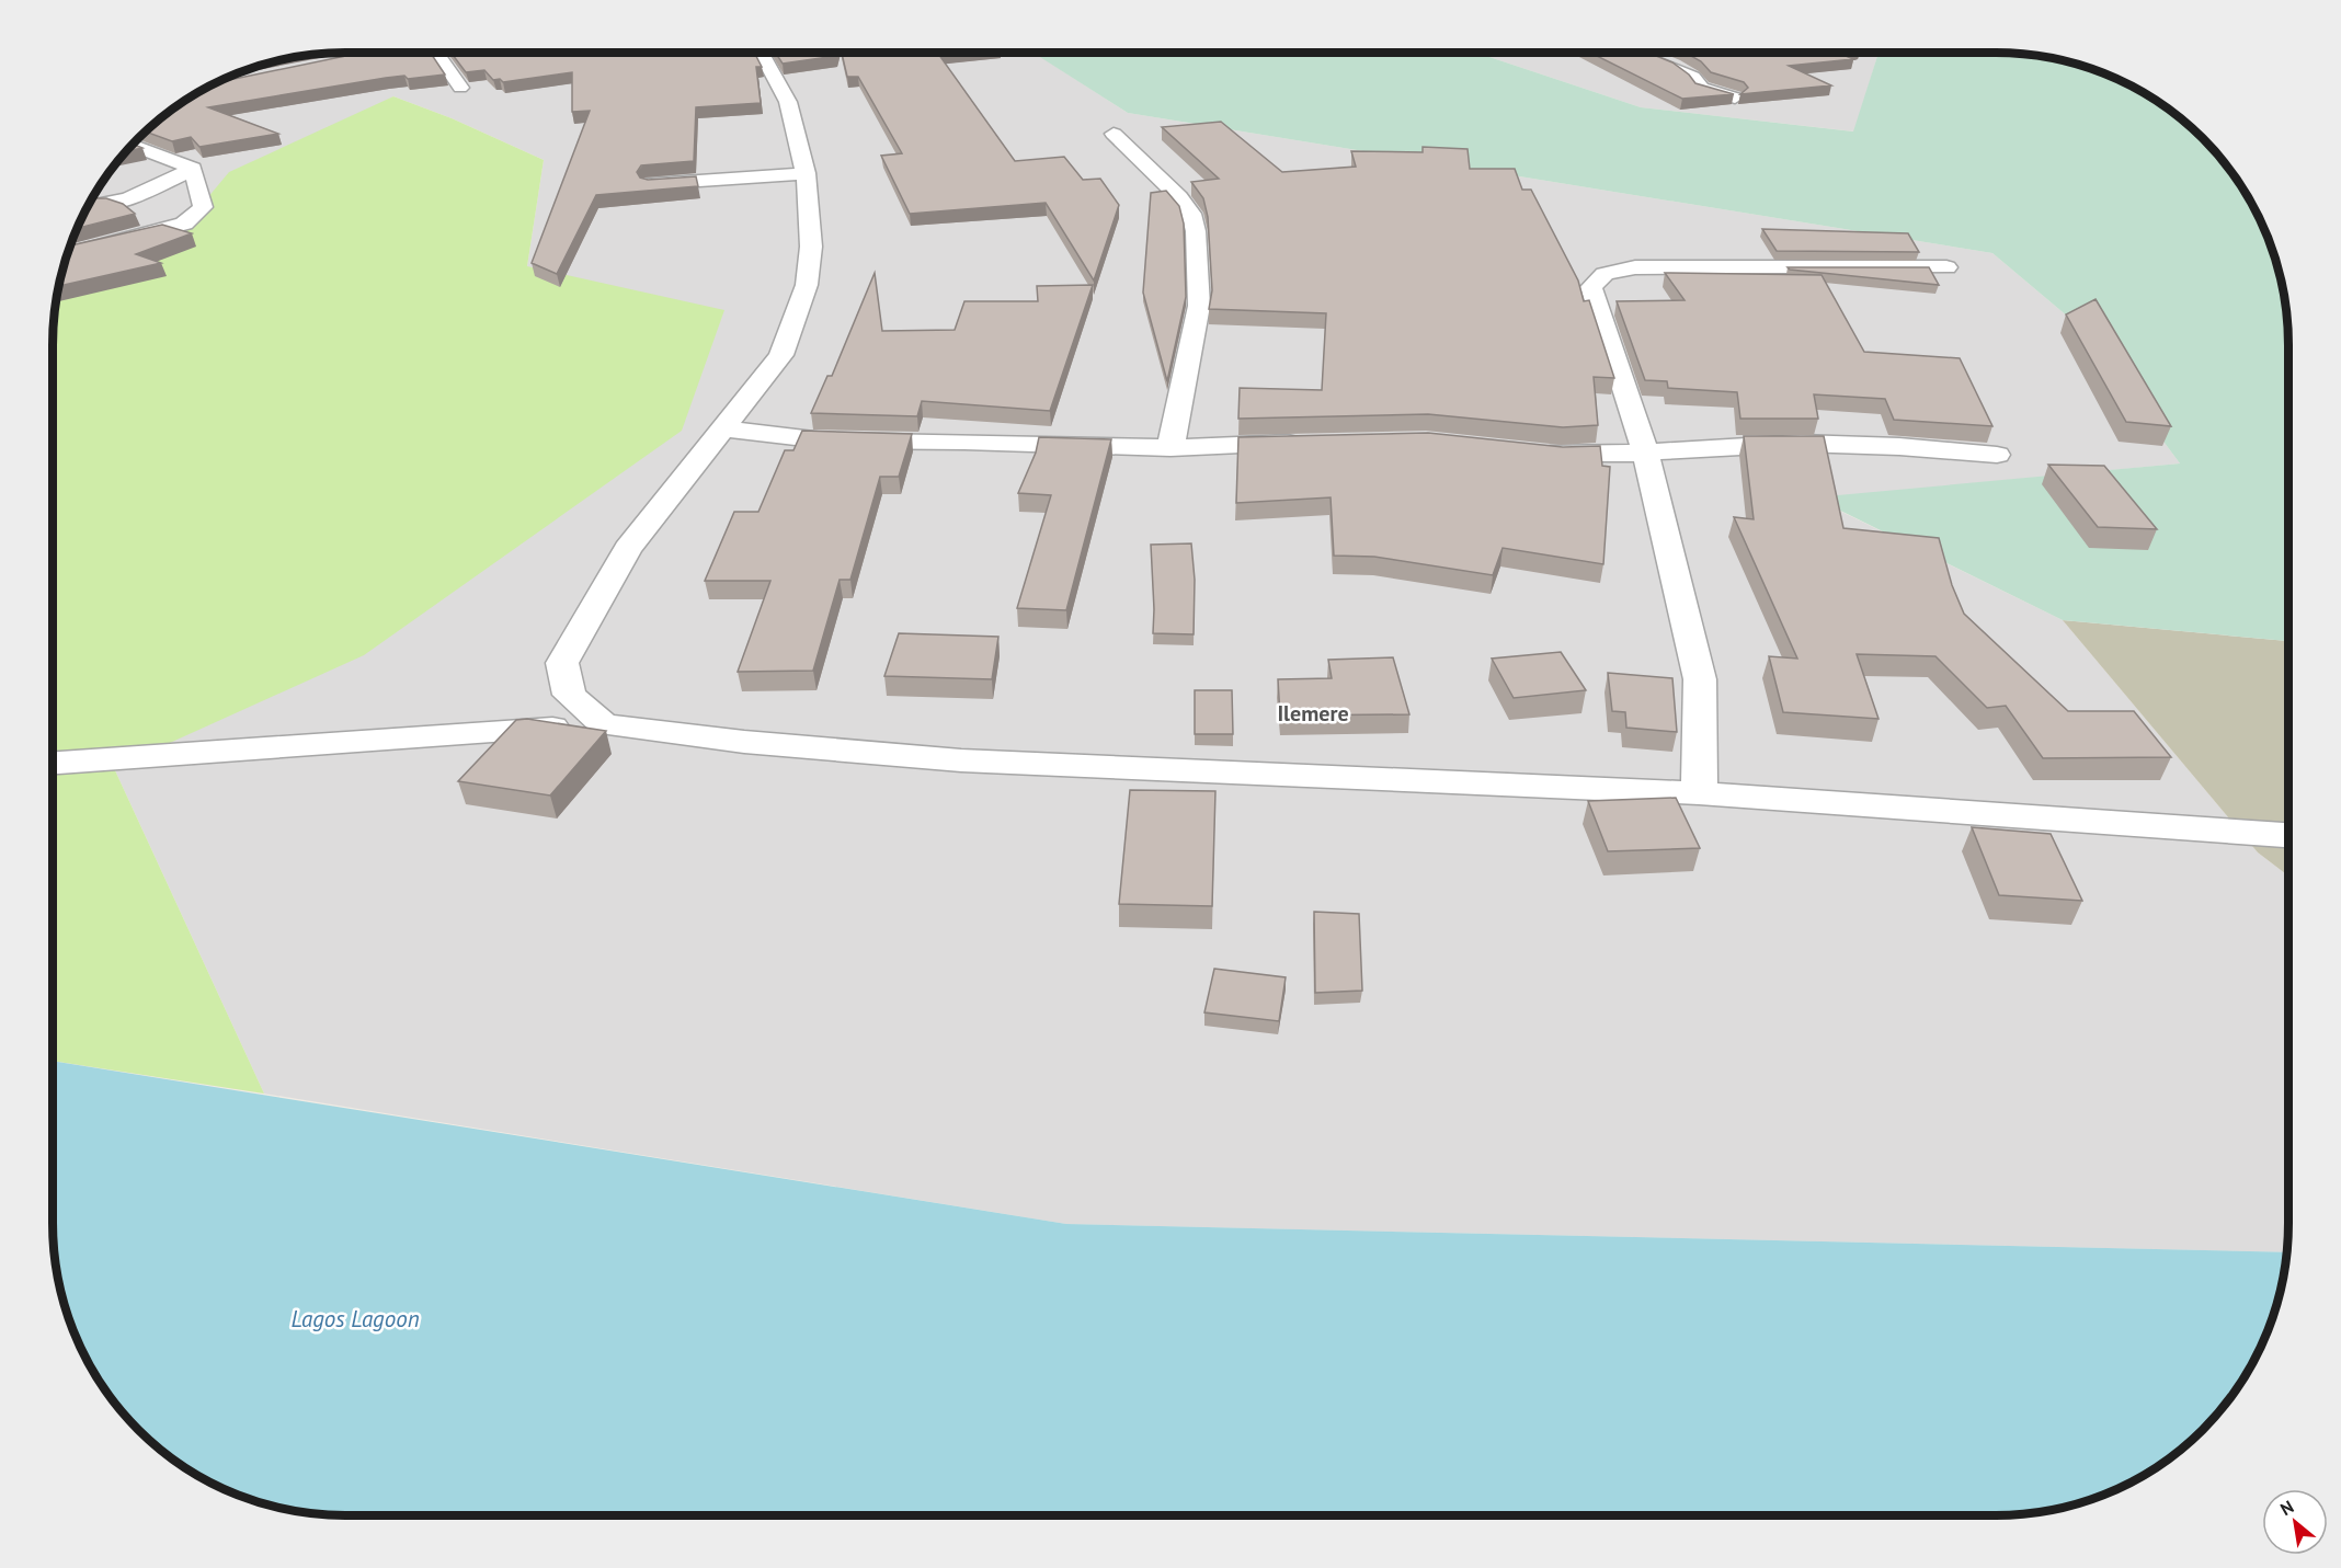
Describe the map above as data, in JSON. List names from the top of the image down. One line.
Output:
{"districts":["Ilemere"],"water":["Lagos Lagoon"],"north":"top left"}
